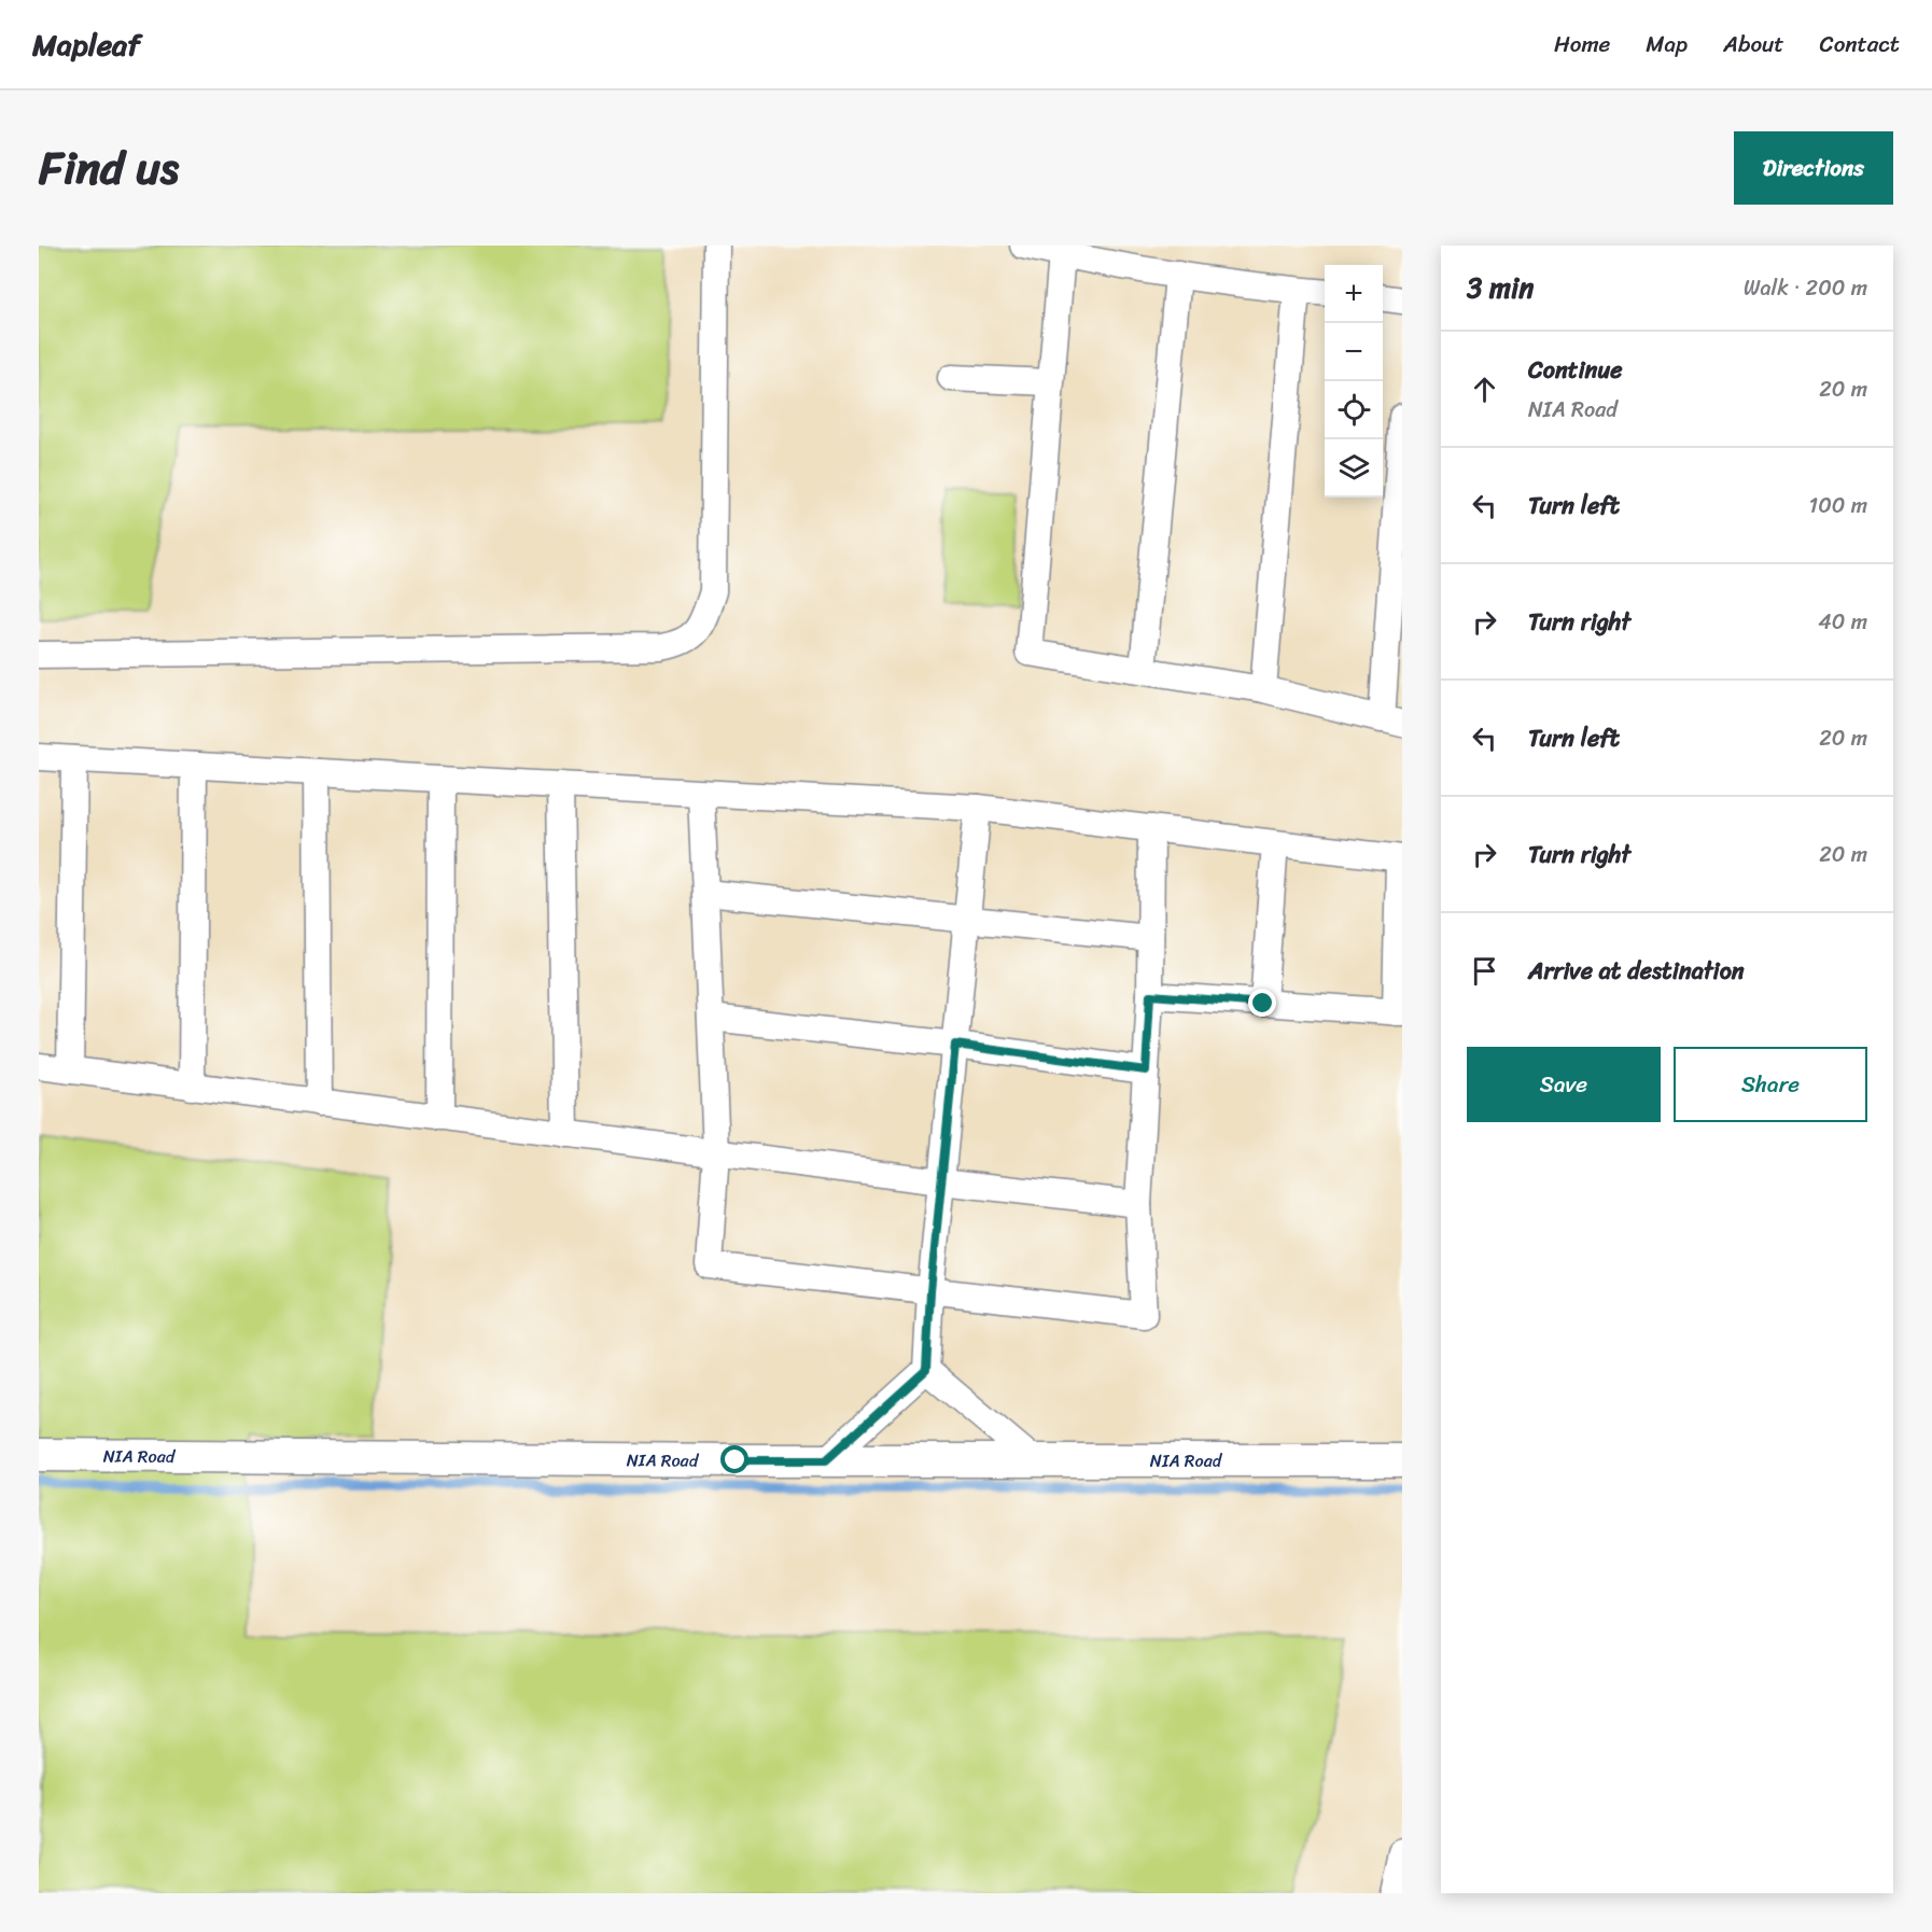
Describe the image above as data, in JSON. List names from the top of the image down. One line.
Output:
{"streets":{"street":["NIA Road"]},"page":{"header":"Mapleaf","nav":["Home","Map","About","Contact"],"title":"Find us","buttons":["Directions",["Save","Share"]],"heading":["3 min","Walk · 200 m"],"map_buttons":["+","−"],"list":[["Continue","NIA Road","20 m"],["Turn left","100 m"],["Turn right","40 m"],["Turn left","20 m"],["Turn right","20 m"],"Arrive at destination"]}}
